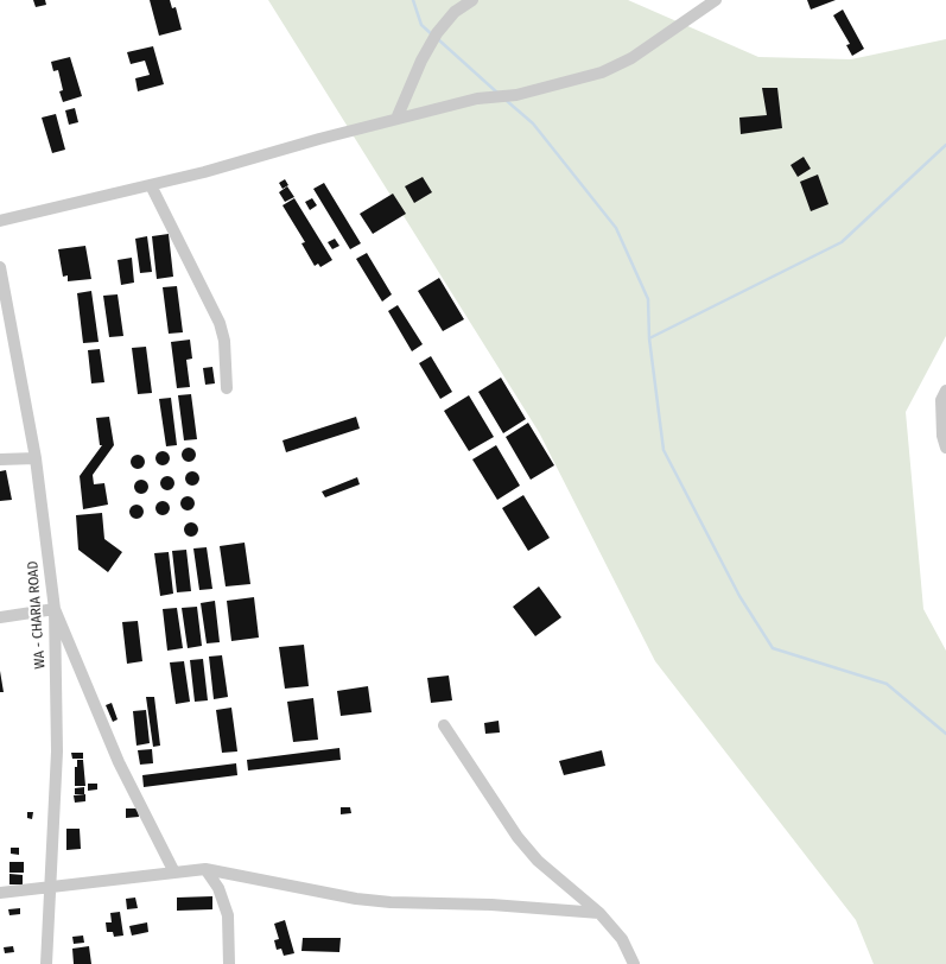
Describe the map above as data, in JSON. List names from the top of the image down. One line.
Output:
{"streets":{"street":["WA - CHARIA ROAD"]}}
